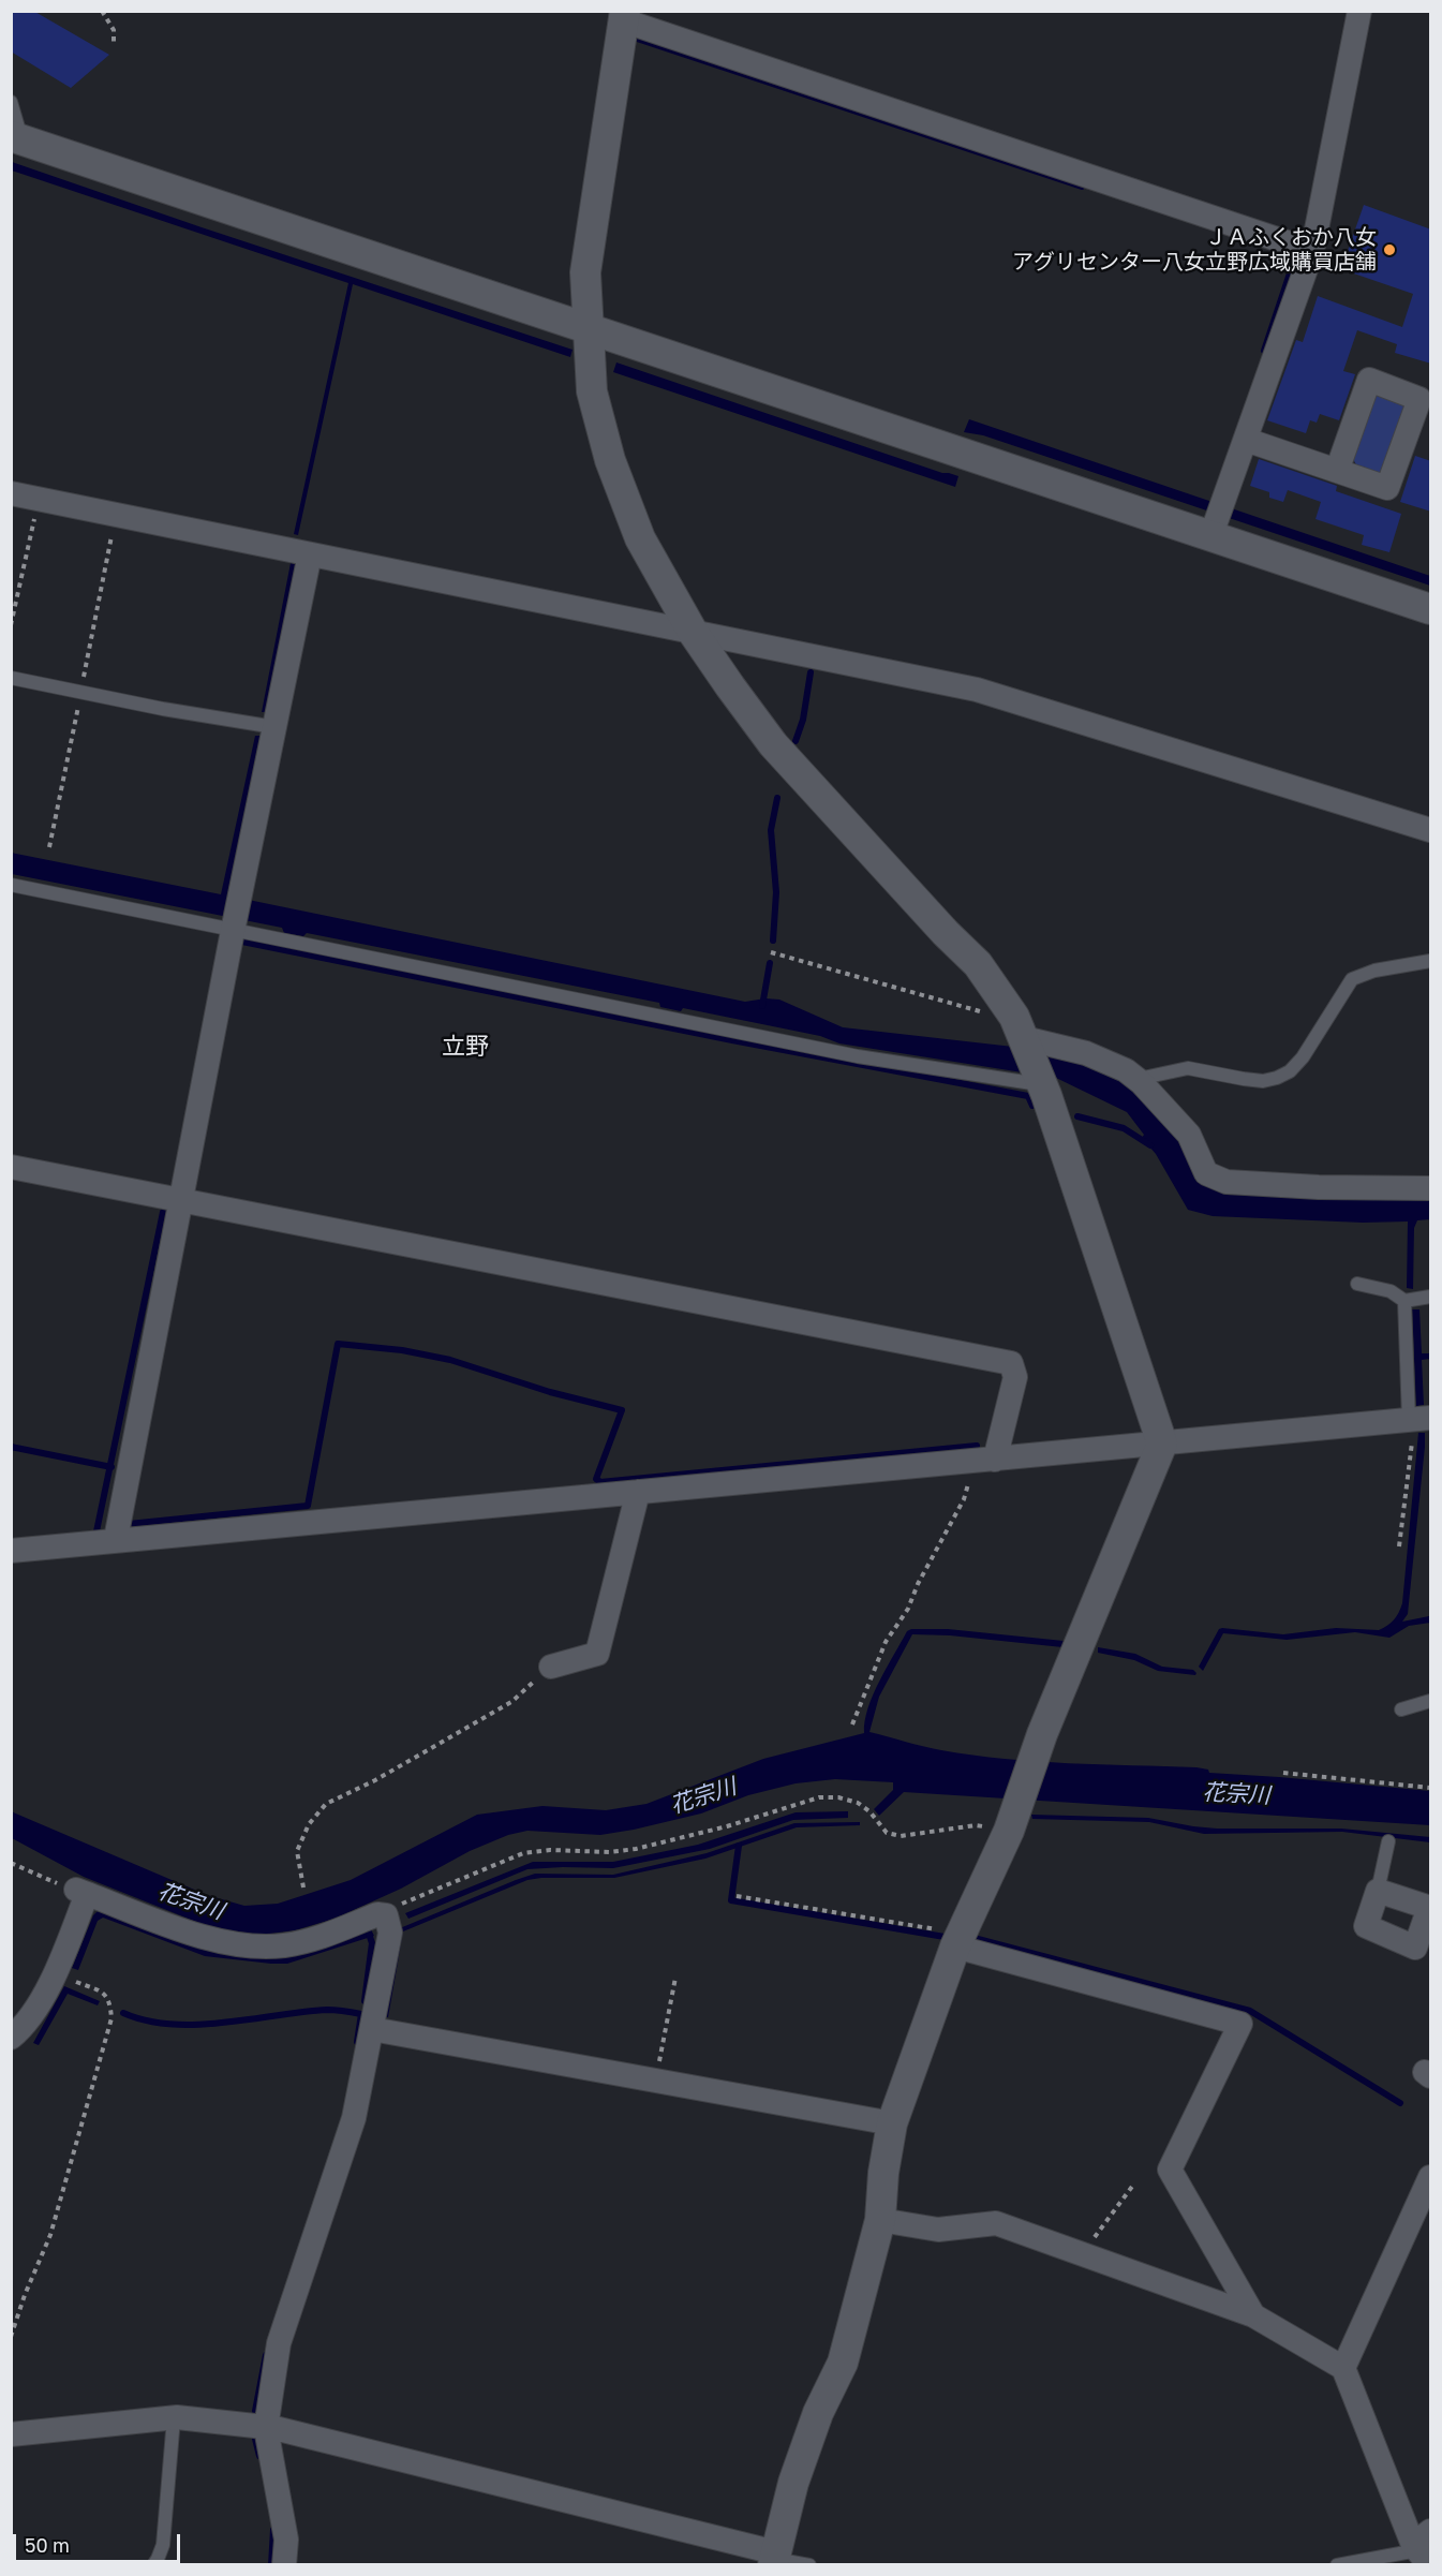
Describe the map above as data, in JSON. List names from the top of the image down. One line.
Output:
{"districts":["立野"],"water":["花宗川"],"places":["ＪＡふくおか八女 アグリセンター八女立野広域購買店舗"],"scale_bar":"50 m"}
